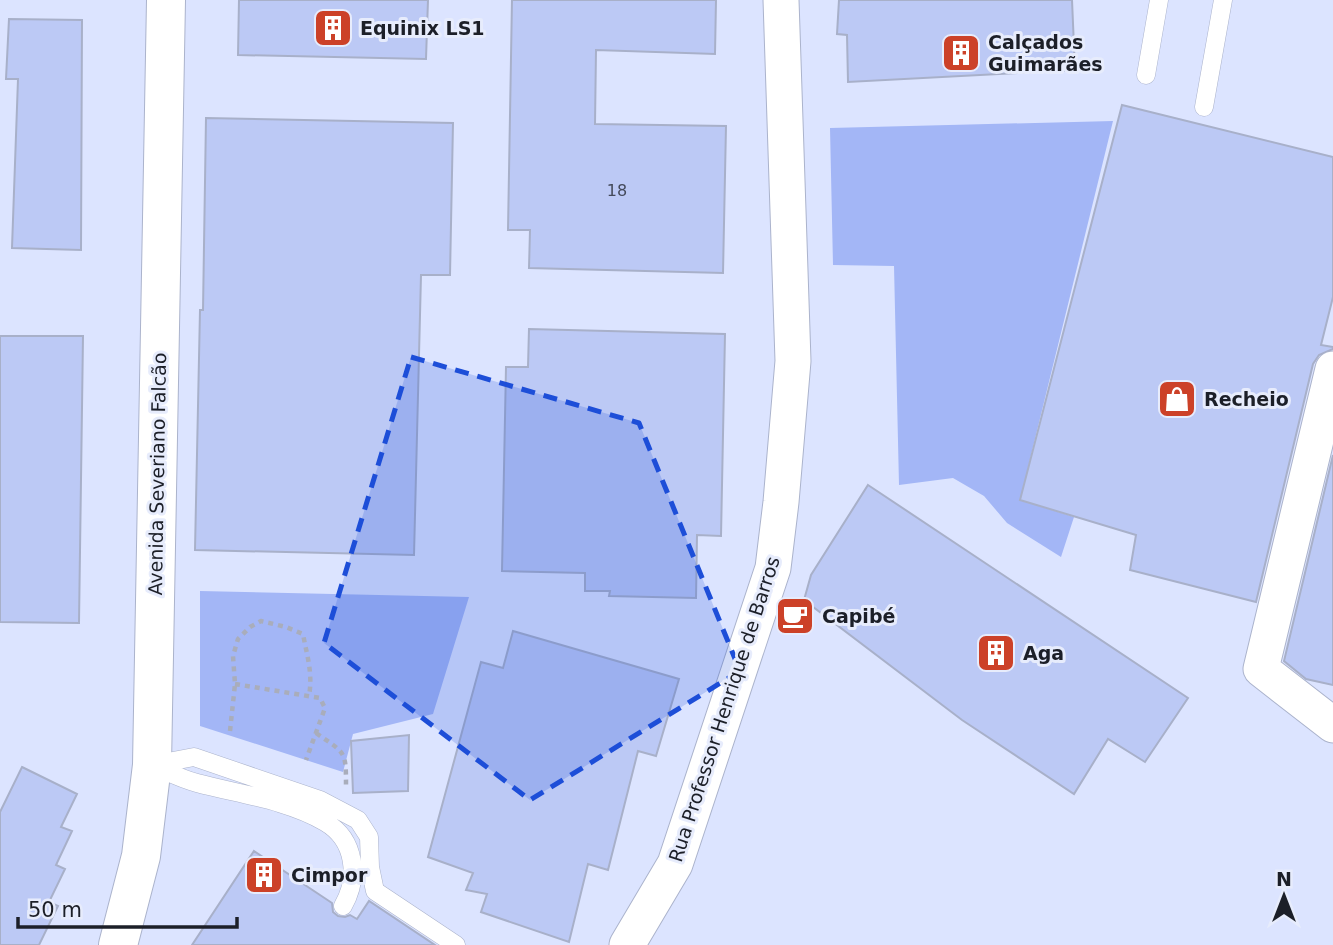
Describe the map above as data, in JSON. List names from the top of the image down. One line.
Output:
{"streets":{"street":["Avenida Severiano Falcão","Rua Professor Henrique de Barros"]},"places":{"building":["Equinix LS1","Calçados Guimarães","Aga","Cimpor"],"shop":["Recheio"],"cafe":["Capibé"]},"house_numbers":["18"],"scale_bar":"50 m","north":"top"}
